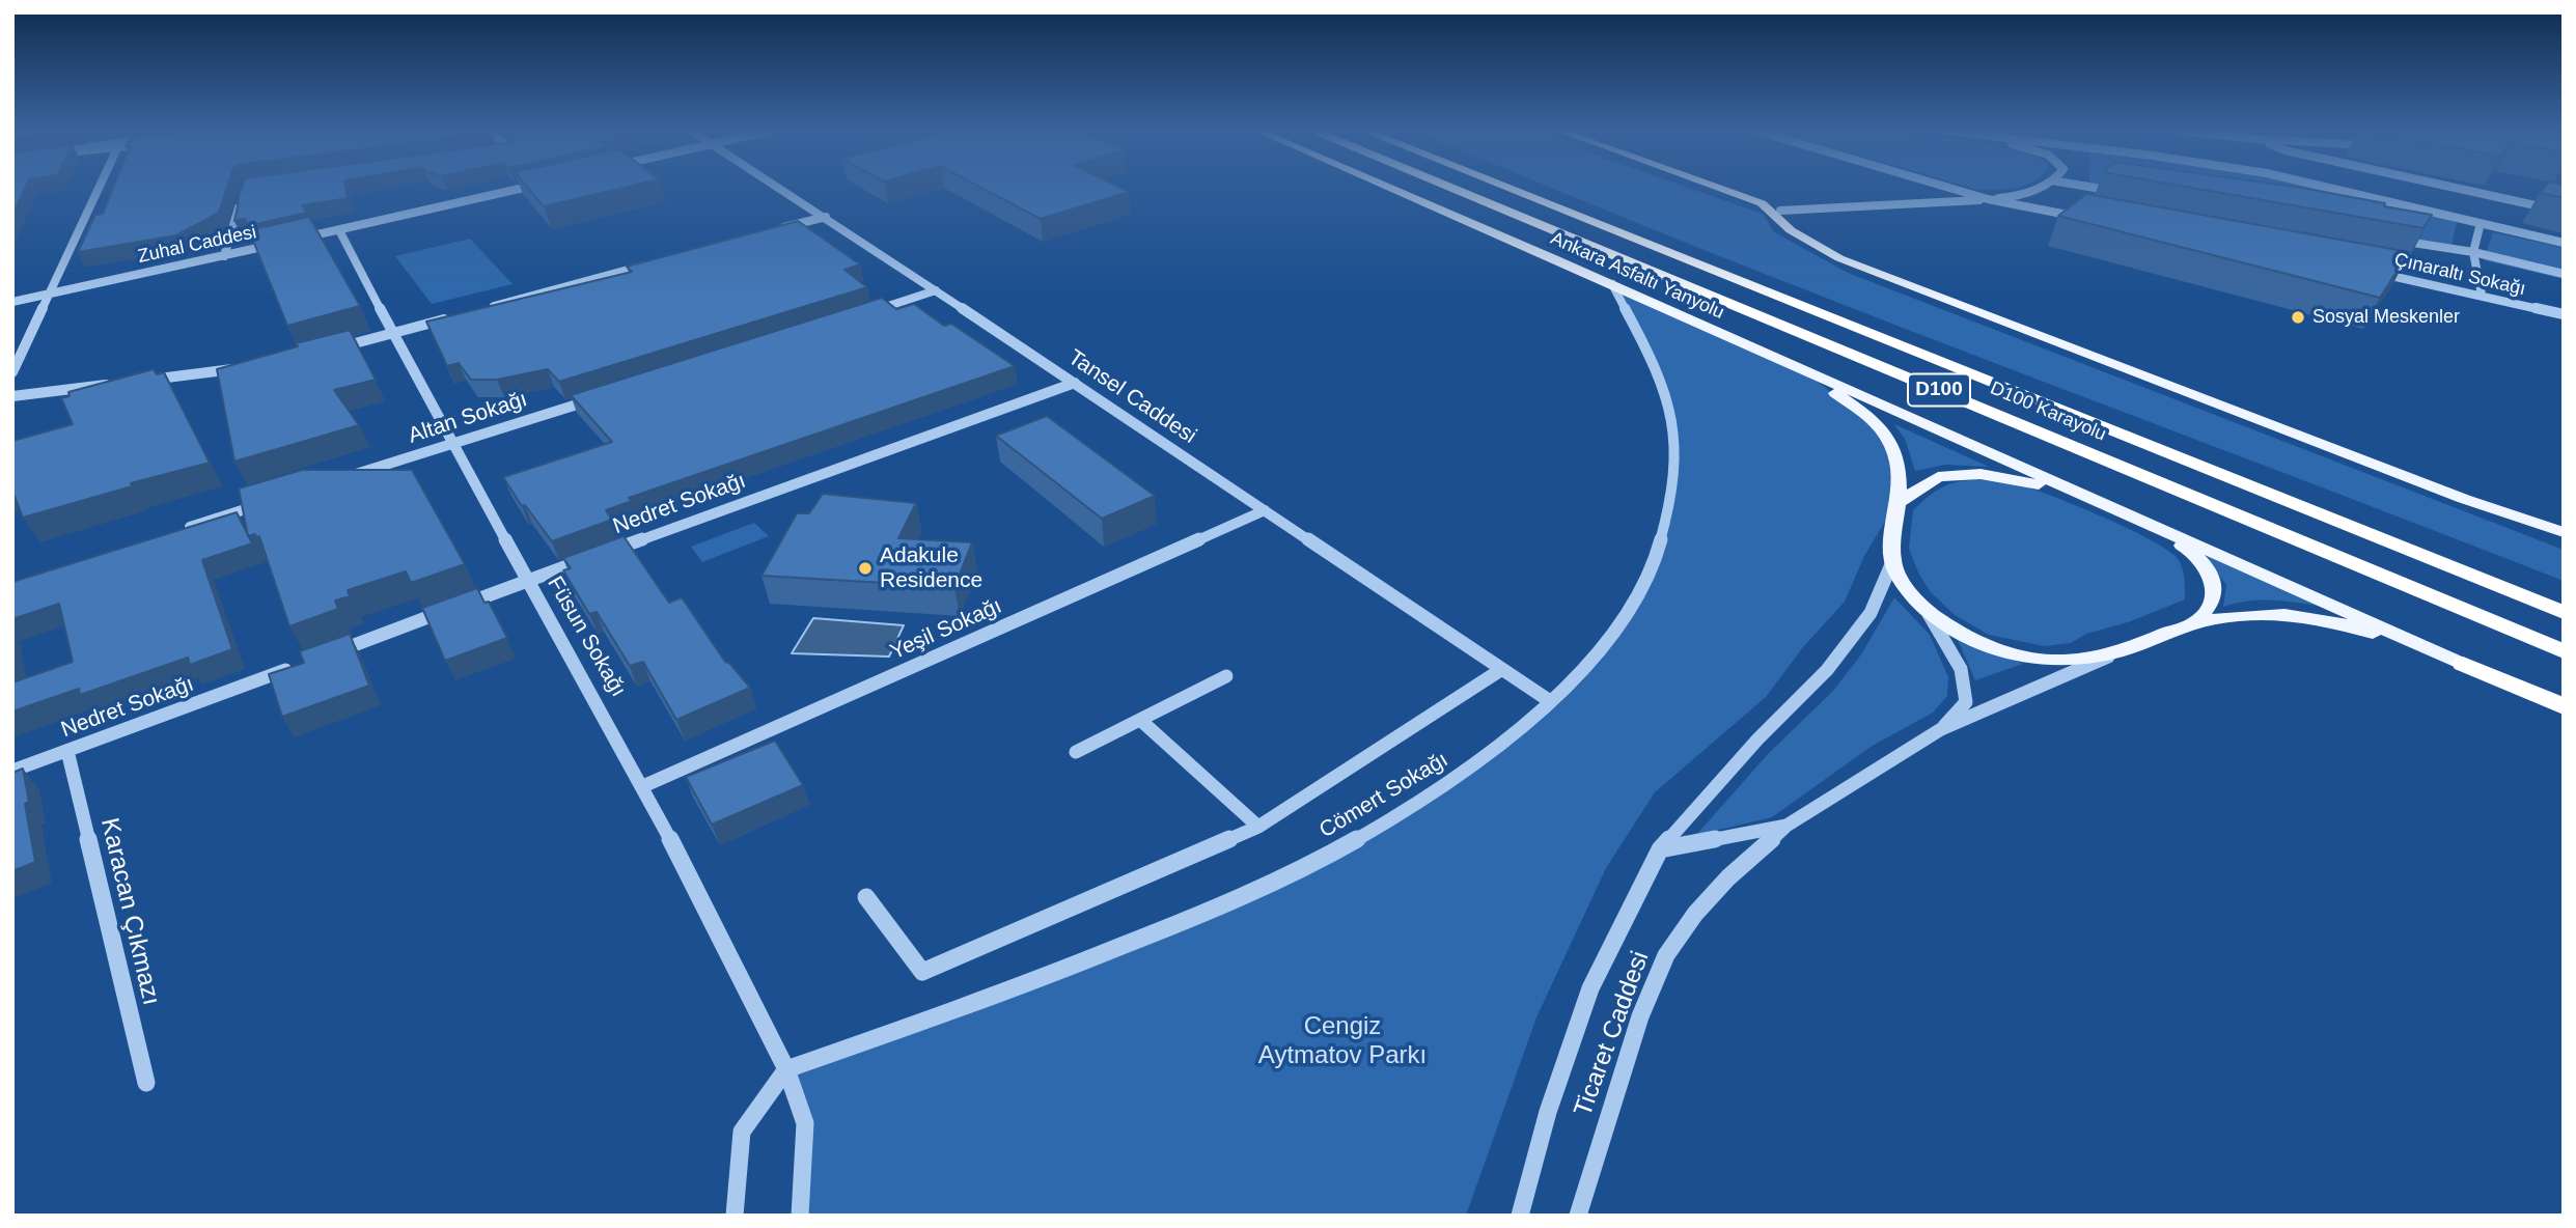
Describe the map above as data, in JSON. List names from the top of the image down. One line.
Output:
{"streets":{"highway":["D100","D100 Karayolu"],"main road":["Ankara Asfaltı Yanyolu","Ticaret Caddesi"],"street":["Zuhal Caddesi","Çınaraltı Sokağı","Tansel Caddesi","Altan Sokağı","Nedret Sokağı","Yeşil Sokağı","Füsun Sokağı","Cömert Sokağı","Karacan Çıkmazı"]},"crossings":[["Zuhal Caddesi","Füsun Sokağı"],["Ankara Asfaltı Yanyolu","Cömert Sokağı"],["Ankara Asfaltı Yanyolu","Ticaret Caddesi"],["Tansel Caddesi","Nedret Sokağı"],["Tansel Caddesi","Yeşil Sokağı"],["Tansel Caddesi","Cömert Sokağı"],["Altan Sokağı","Füsun Sokağı"],["Nedret Sokağı","Füsun Sokağı"],["Nedret Sokağı","Karacan Çıkmazı"],["Yeşil Sokağı","Füsun Sokağı"],["Füsun Sokağı","Cömert Sokağı"]],"parks":["Cengiz Aytmatov Parkı"],"places":["Sosyal Meskenler","Adakule Residence"]}
